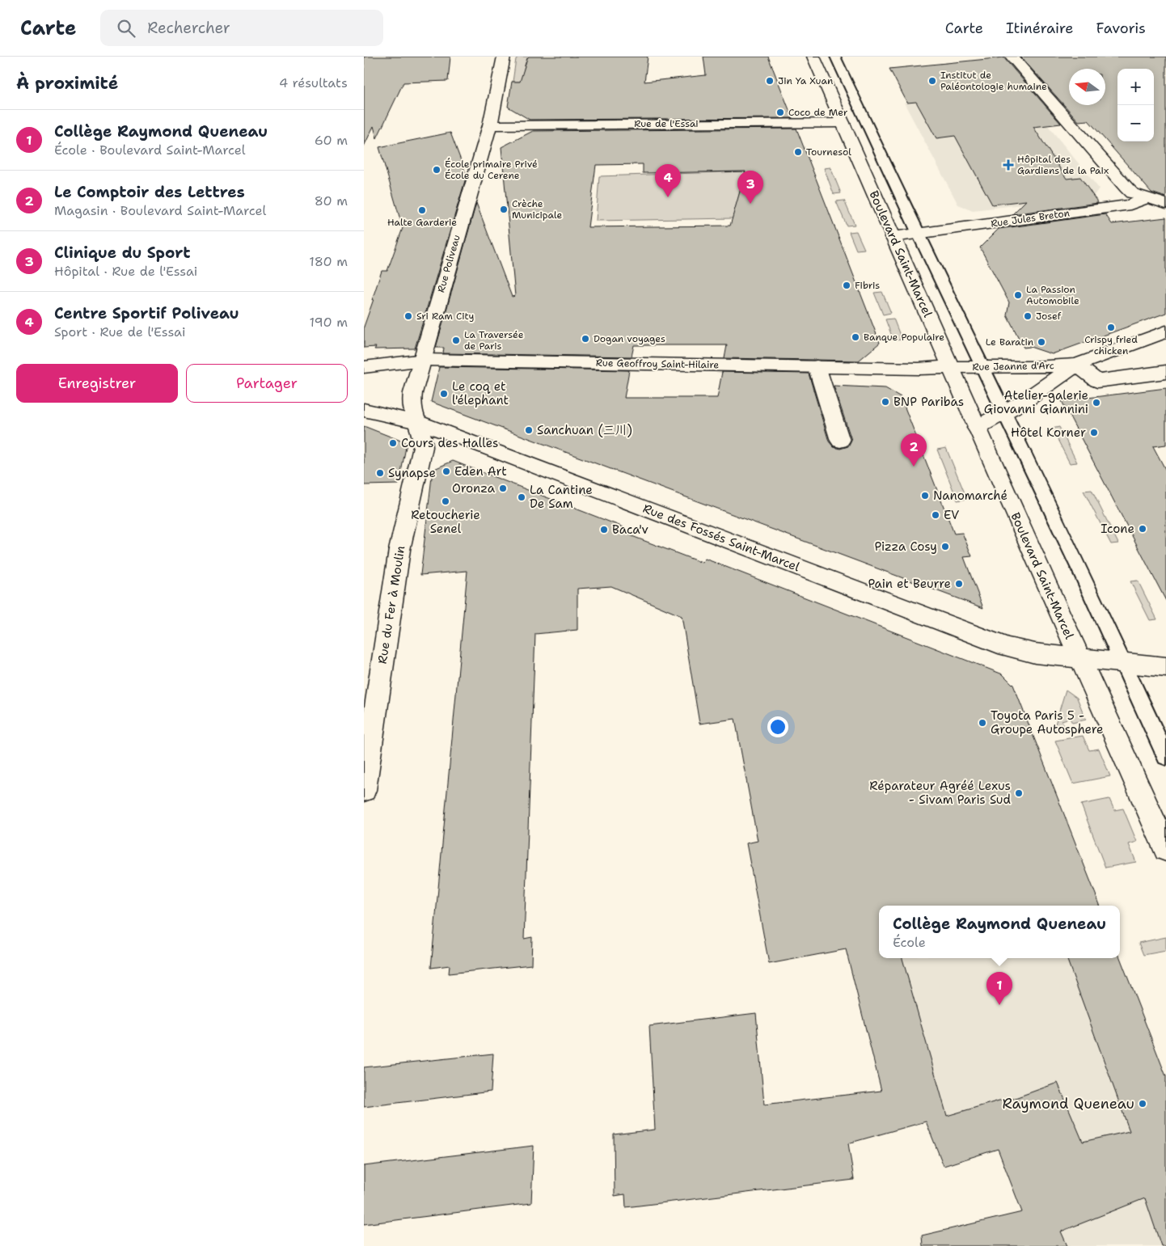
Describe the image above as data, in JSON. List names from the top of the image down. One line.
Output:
{"streets":{"street":["Rue de l'Essai","Rue Jules Breton","Boulevard Saint-Marcel","Rue Poliveau","Rue Geoffroy Saint-Hilaire","Rue Jeanne d'Arc","Rue des Fossés Saint-Marcel","Rue du Fer à Moulin"]},"crossings":[["Rue de l'Essai","Boulevard Saint-Marcel"],["Rue de l'Essai","Rue Poliveau"],["Rue Jules Breton","Boulevard Saint-Marcel"],["Boulevard Saint-Marcel","Rue Geoffroy Saint-Hilaire"],["Boulevard Saint-Marcel","Rue Jeanne d'Arc"],["Boulevard Saint-Marcel","Rue des Fossés Saint-Marcel"],["Rue Poliveau","Rue Geoffroy Saint-Hilaire"],["Rue Poliveau","Rue des Fossés Saint-Marcel"],["Rue Poliveau","Rue du Fer à Moulin"],["Rue Geoffroy Saint-Hilaire","Rue Jeanne d'Arc"],["Rue des Fossés Saint-Marcel","Rue du Fer à Moulin"]],"places":{"other":["Jin Ya Xuan","Institut de Paléontologie humaine","Coco de Mer","Tournesol","École primaire Privé École du Cerene","Crèche Municipale","Halte Garderie","Fibris","La Passion Automobile","Sri Ram City","Josef","Crispy fried chicken","Banque Populaire","Dogan voyages","La Traversée de Paris","Le Baratin","Le coq et l'élephant","BNP Paribas","Atelier-galerie Giovanni Giannini","Sanchuan (三川)","Hôtel Korner","Cours des Halles","Eden Art","Synapse","Oronza","Nanomarché","La Cantine De Sam","Retoucherie Senel","EV","Icone","Baca'v","Pizza Cosy","Pain et Beurre","Toyota Paris 5 - Groupe Autosphere","Réparateur Agréé Lexus - Sivam Paris Sud","Raymond Queneau"],"health":["Hôpital des Gardiens de la Paix"]},"north":"left","page":{"header":"Carte","search":"Rechercher","nav":["Carte","Itinéraire","Favoris"],"heading":["À proximité","4 résultats"],"map_buttons":["+","−"],"list":[{"mark":"1","name":"Collège Raymond Queneau","note":"École · Boulevard Saint-Marcel","value":"60 m"},{"mark":"2","name":"Le Comptoir des Lettres","note":"Magasin · Boulevard Saint-Marcel","value":"80 m"},{"mark":"3","name":"Clinique du Sport","note":"Hôpital · Rue de l'Essai","value":"180 m"},{"mark":"4","name":"Centre Sportif Poliveau","note":"Sport · Rue de l'Essai","value":"190 m"}],"pins":["4","3","2","1"],"buttons":["Enregistrer","Partager"],"popup":["Collège Raymond Queneau","École"]}}
